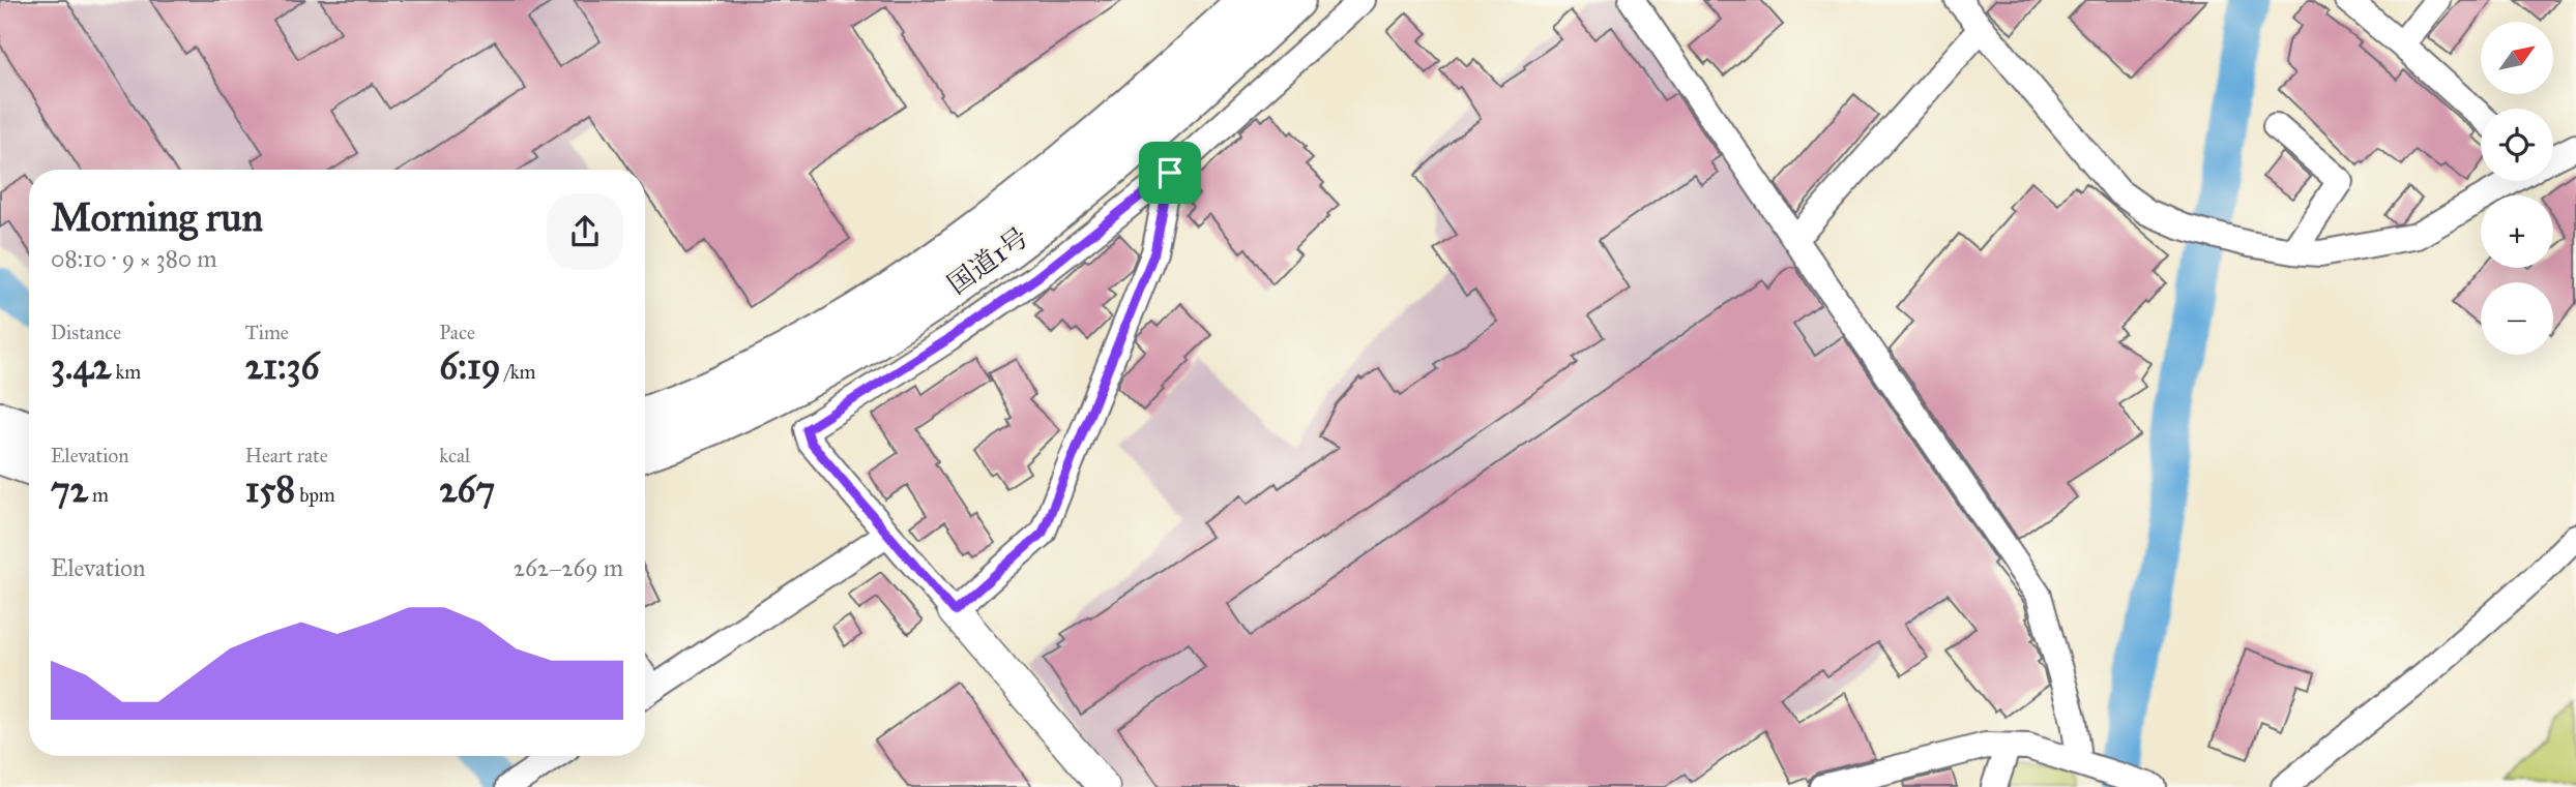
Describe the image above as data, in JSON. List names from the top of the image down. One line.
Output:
{"streets":{"highway":["国道1号"]},"north":"top right","page":{"map_buttons":["+","−"],"heading":["Morning run","08:10 · 9 × 380 m"],"stats":[["Distance","3.42 km"],["Time","21:36"],["Pace","6:19 /km"],["Elevation","72 m"],["Heart rate","158 bpm"],["kcal","267"]],"chart":["Elevation","262–269 m"]}}
